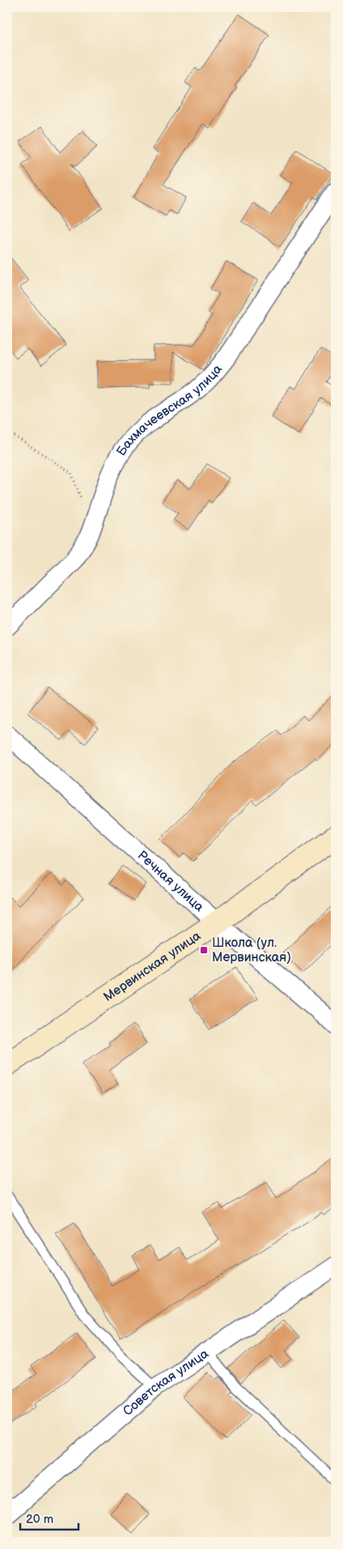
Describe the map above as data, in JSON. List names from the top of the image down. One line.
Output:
{"streets":{"street":["Бахмачеевская улица","Речная улица","Мервинская улица","Советская улица"]},"crossings":[["Речная улица","Мервинская улица"]],"places":{"transit":["Школа (ул. Мервинская)"]},"scale_bar":"20 m"}
